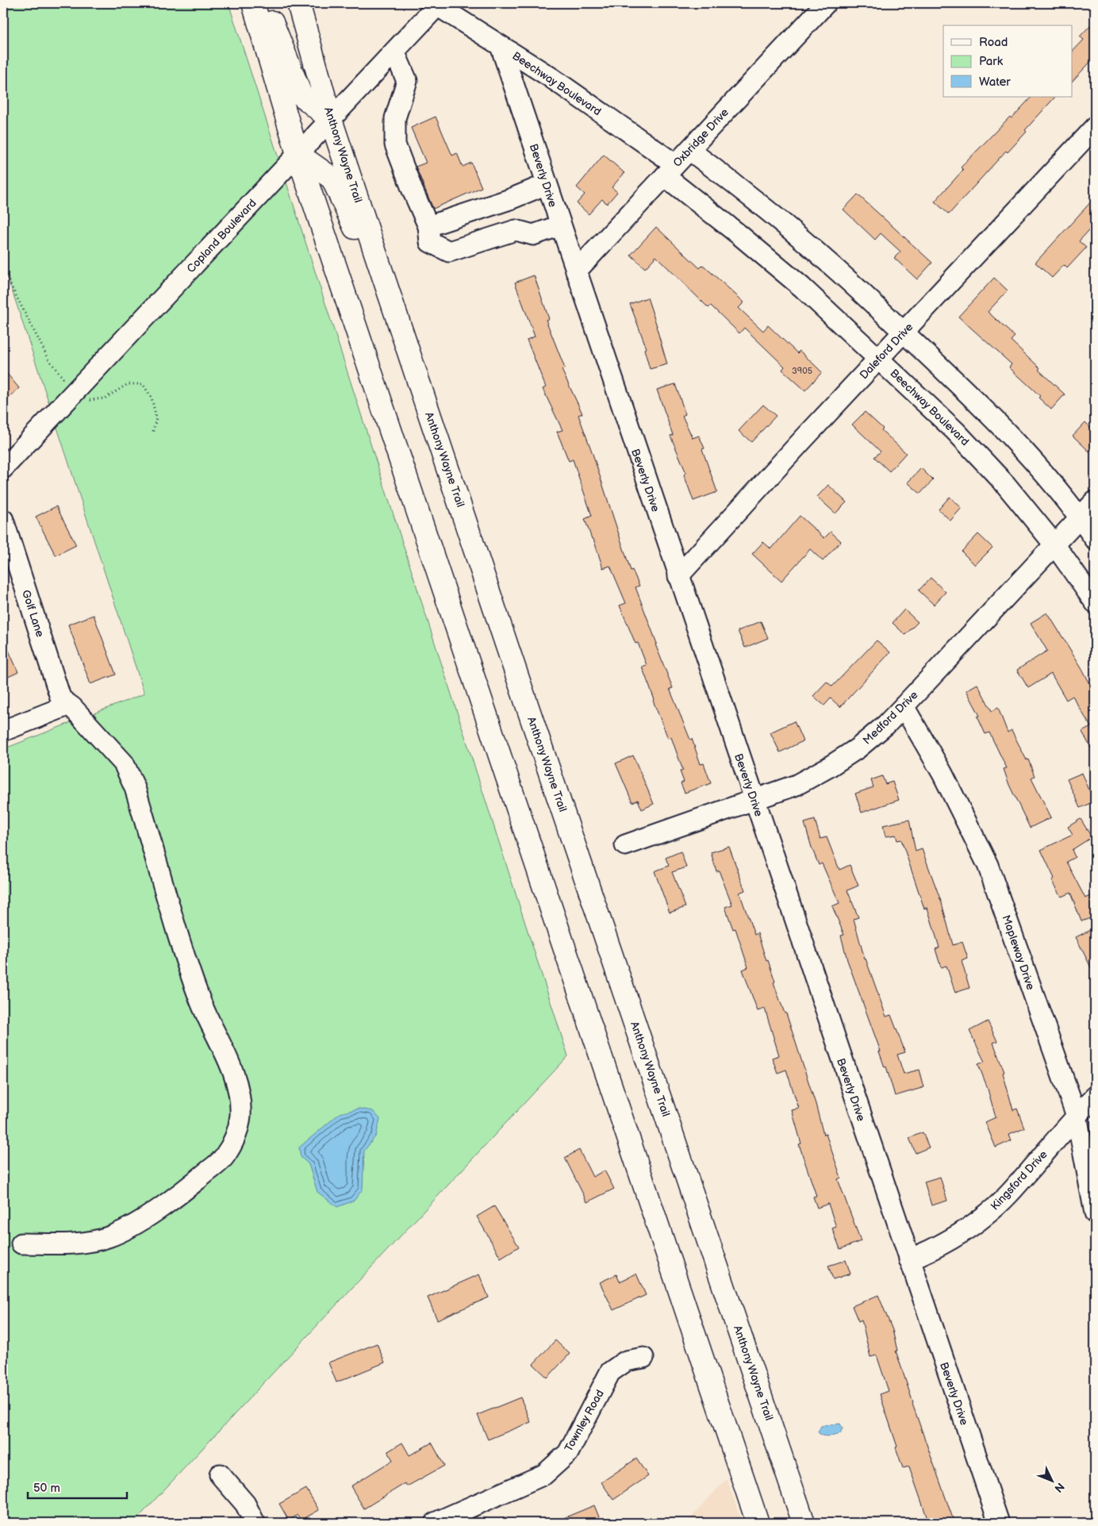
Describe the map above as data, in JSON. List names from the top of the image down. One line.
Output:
{"streets":{"highway":["Anthony Wayne Trail"],"street":["Beechway Boulevard","Oxbridge Drive","Beverly Drive","Copland Boulevard","Daleford Drive","Golf Lane","Medford Drive","Mapleway Drive","Kingsford Drive","Townley Road"]},"crossings":[["Beechway Boulevard","Oxbridge Drive"],["Beechway Boulevard","Beverly Drive"],["Beechway Boulevard","Copland Boulevard"],["Beechway Boulevard","Daleford Drive"],["Beechway Boulevard","Medford Drive"],["Oxbridge Drive","Beverly Drive"],["Anthony Wayne Trail","Copland Boulevard"],["Beverly Drive","Daleford Drive"],["Beverly Drive","Medford Drive"],["Beverly Drive","Kingsford Drive"],["Medford Drive","Mapleway Drive"],["Mapleway Drive","Kingsford Drive"]],"house_numbers":["3905"],"legend":["Road","Park","Water"],"scale_bar":"50 m","north":"bottom right"}
